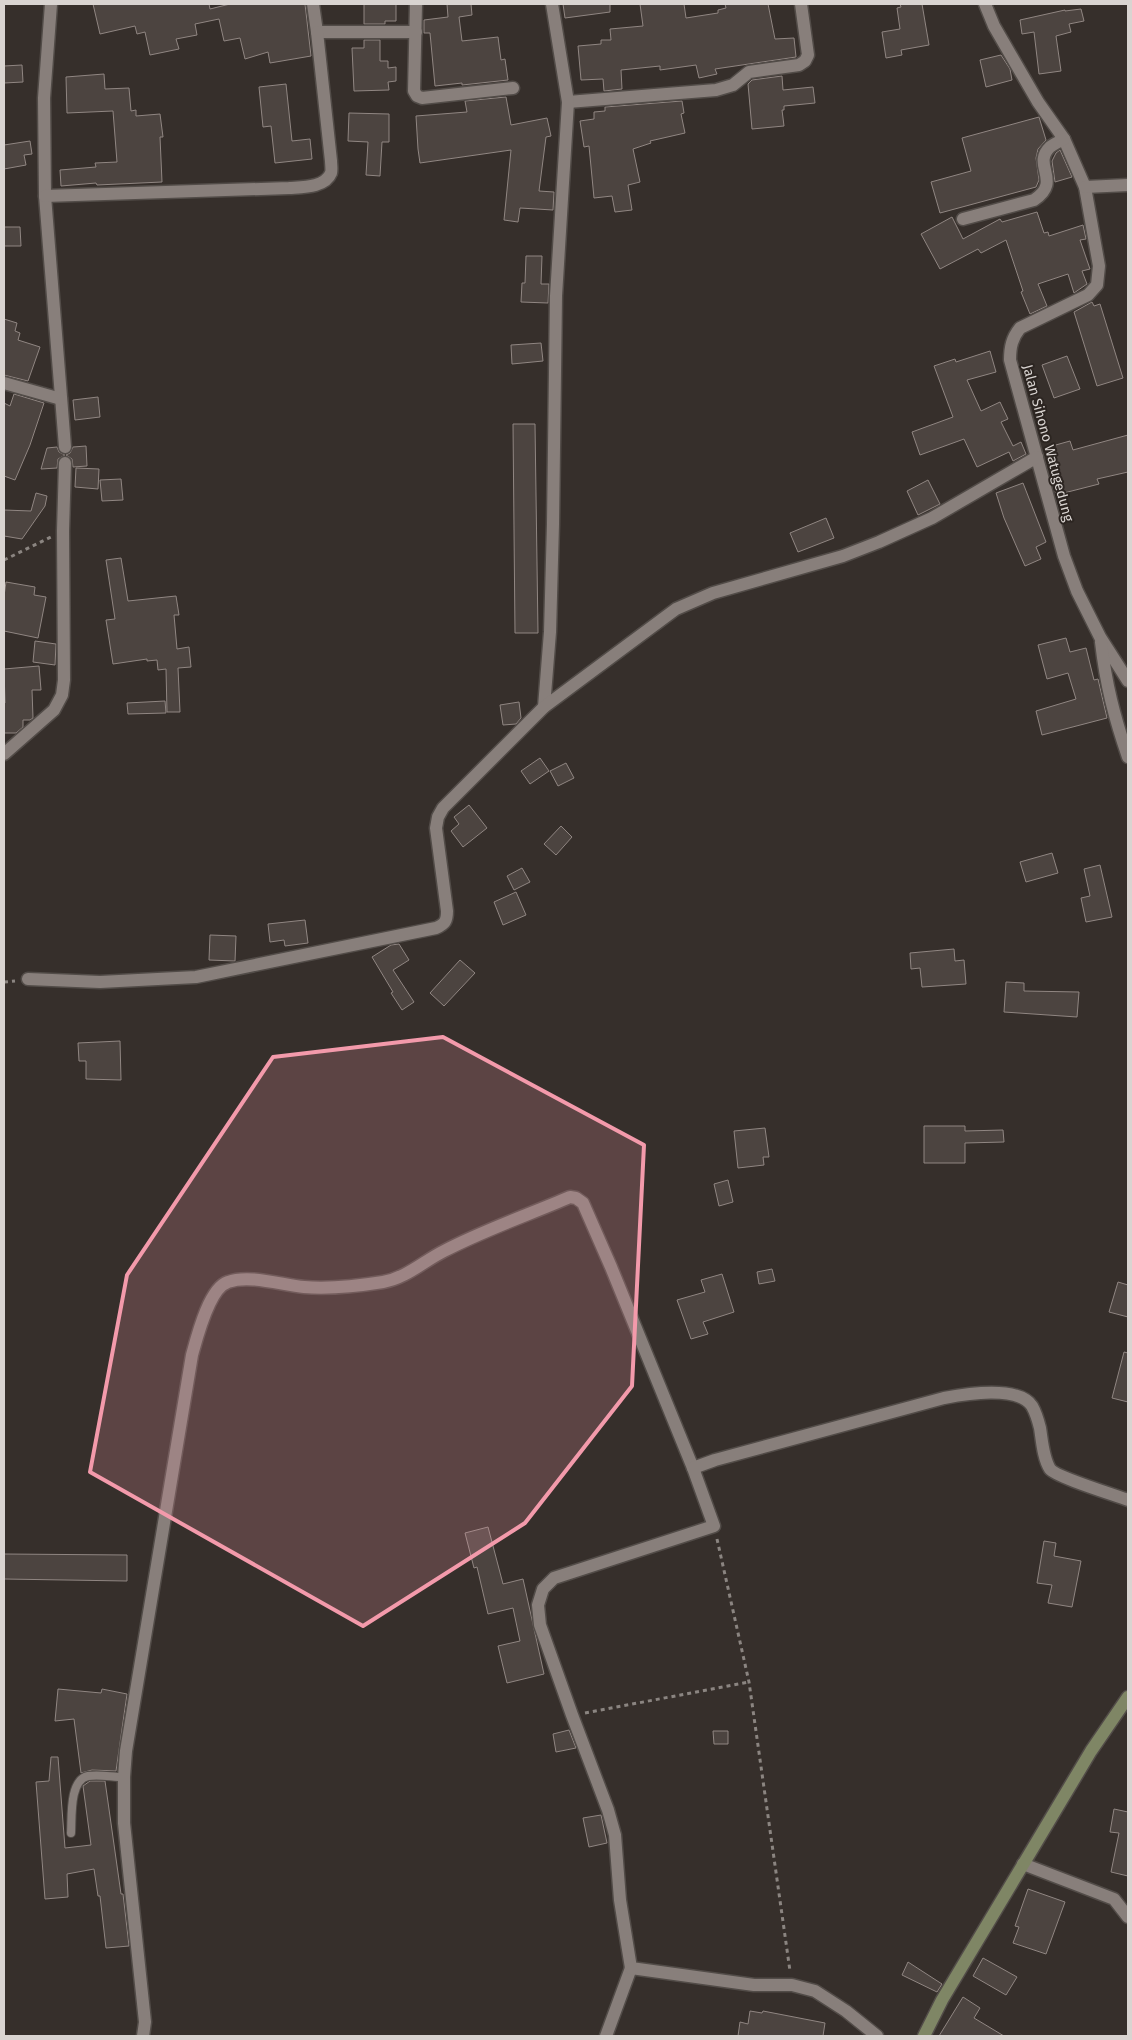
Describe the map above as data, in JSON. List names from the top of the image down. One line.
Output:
{"streets":{"street":["Jalan Sihono Watugedung"]}}
